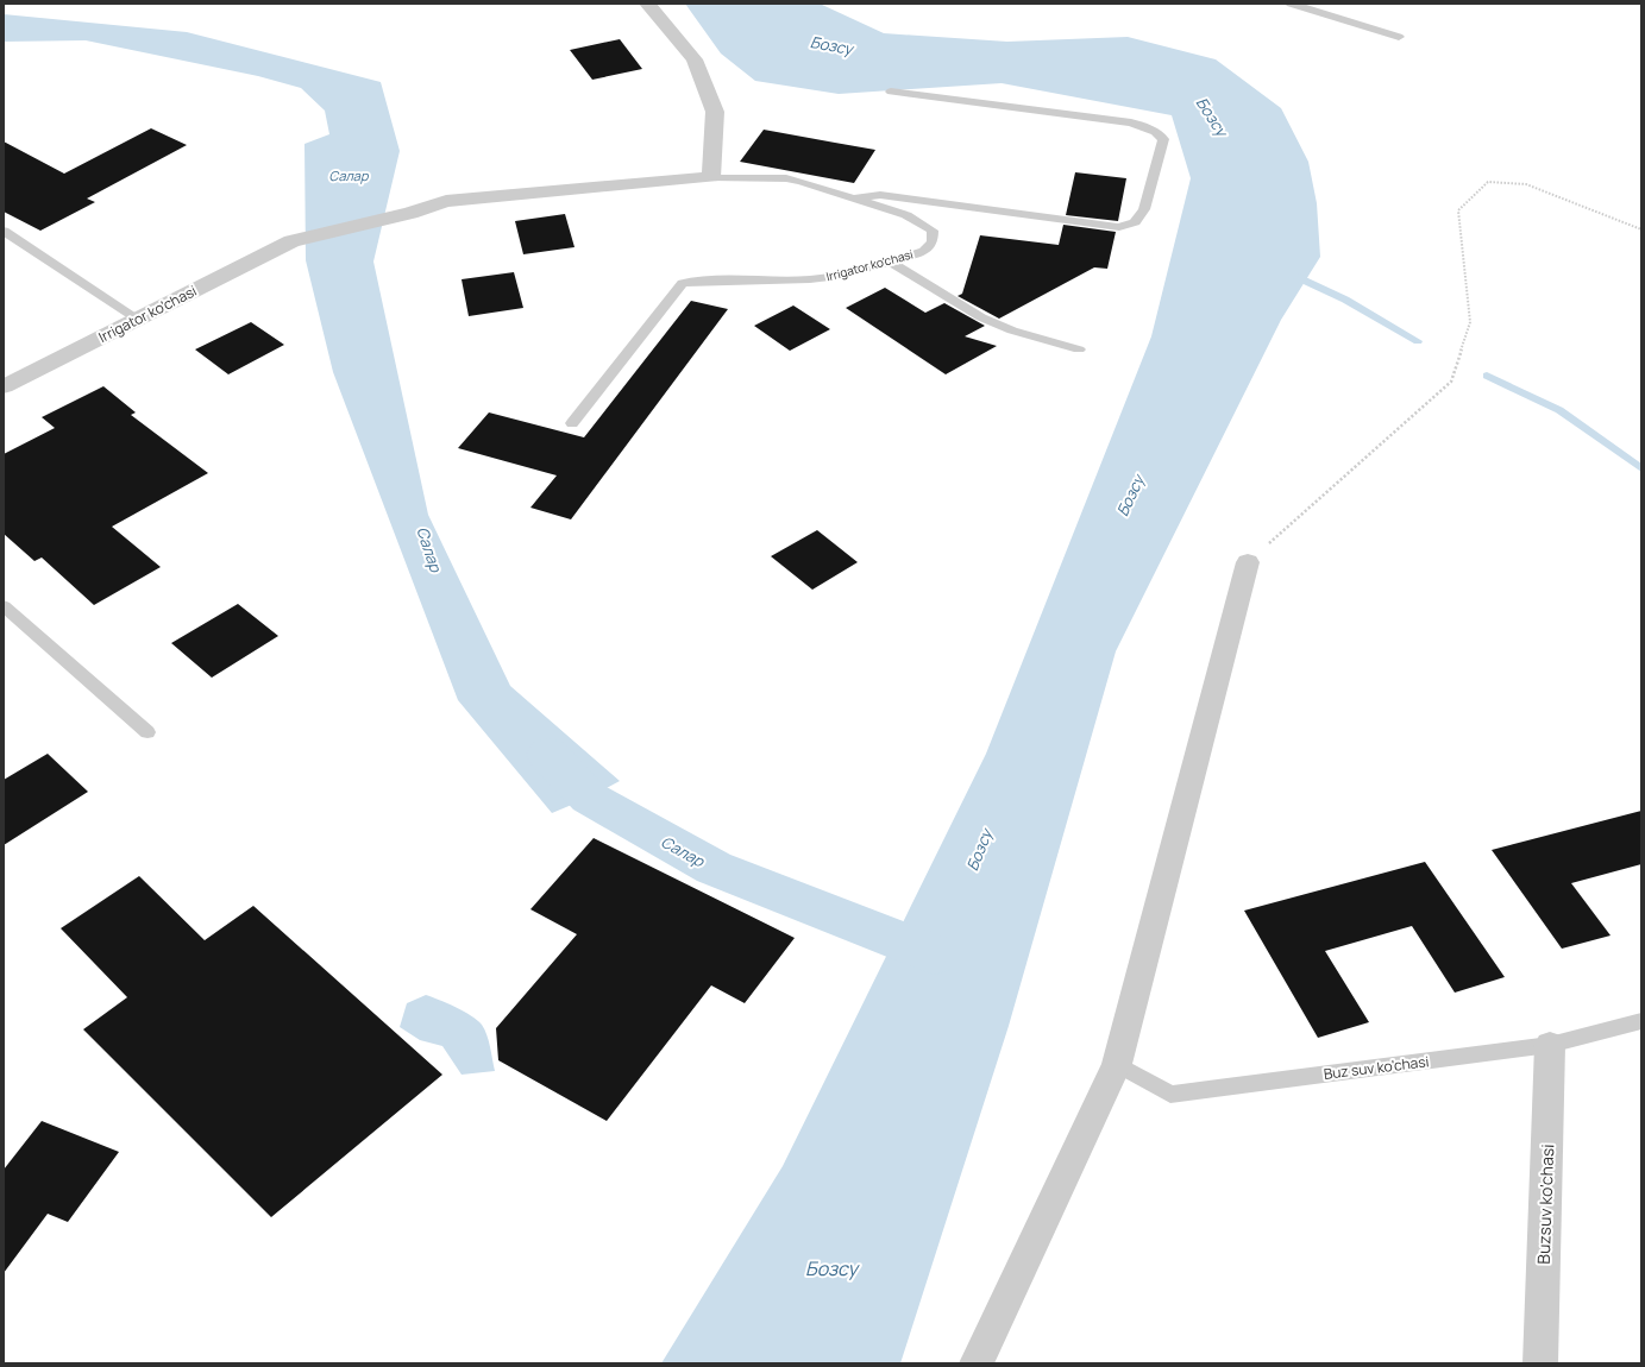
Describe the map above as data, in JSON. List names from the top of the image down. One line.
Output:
{"streets":{"street":["Irrigator ko'chasi","Buzsuv ko'chasi"],"lane":["Buz suv ko'chasi"]},"crossings":[["Buz suv ko'chasi","Buzsuv ko'chasi"]],"water":["Бозсу","Салар"]}
